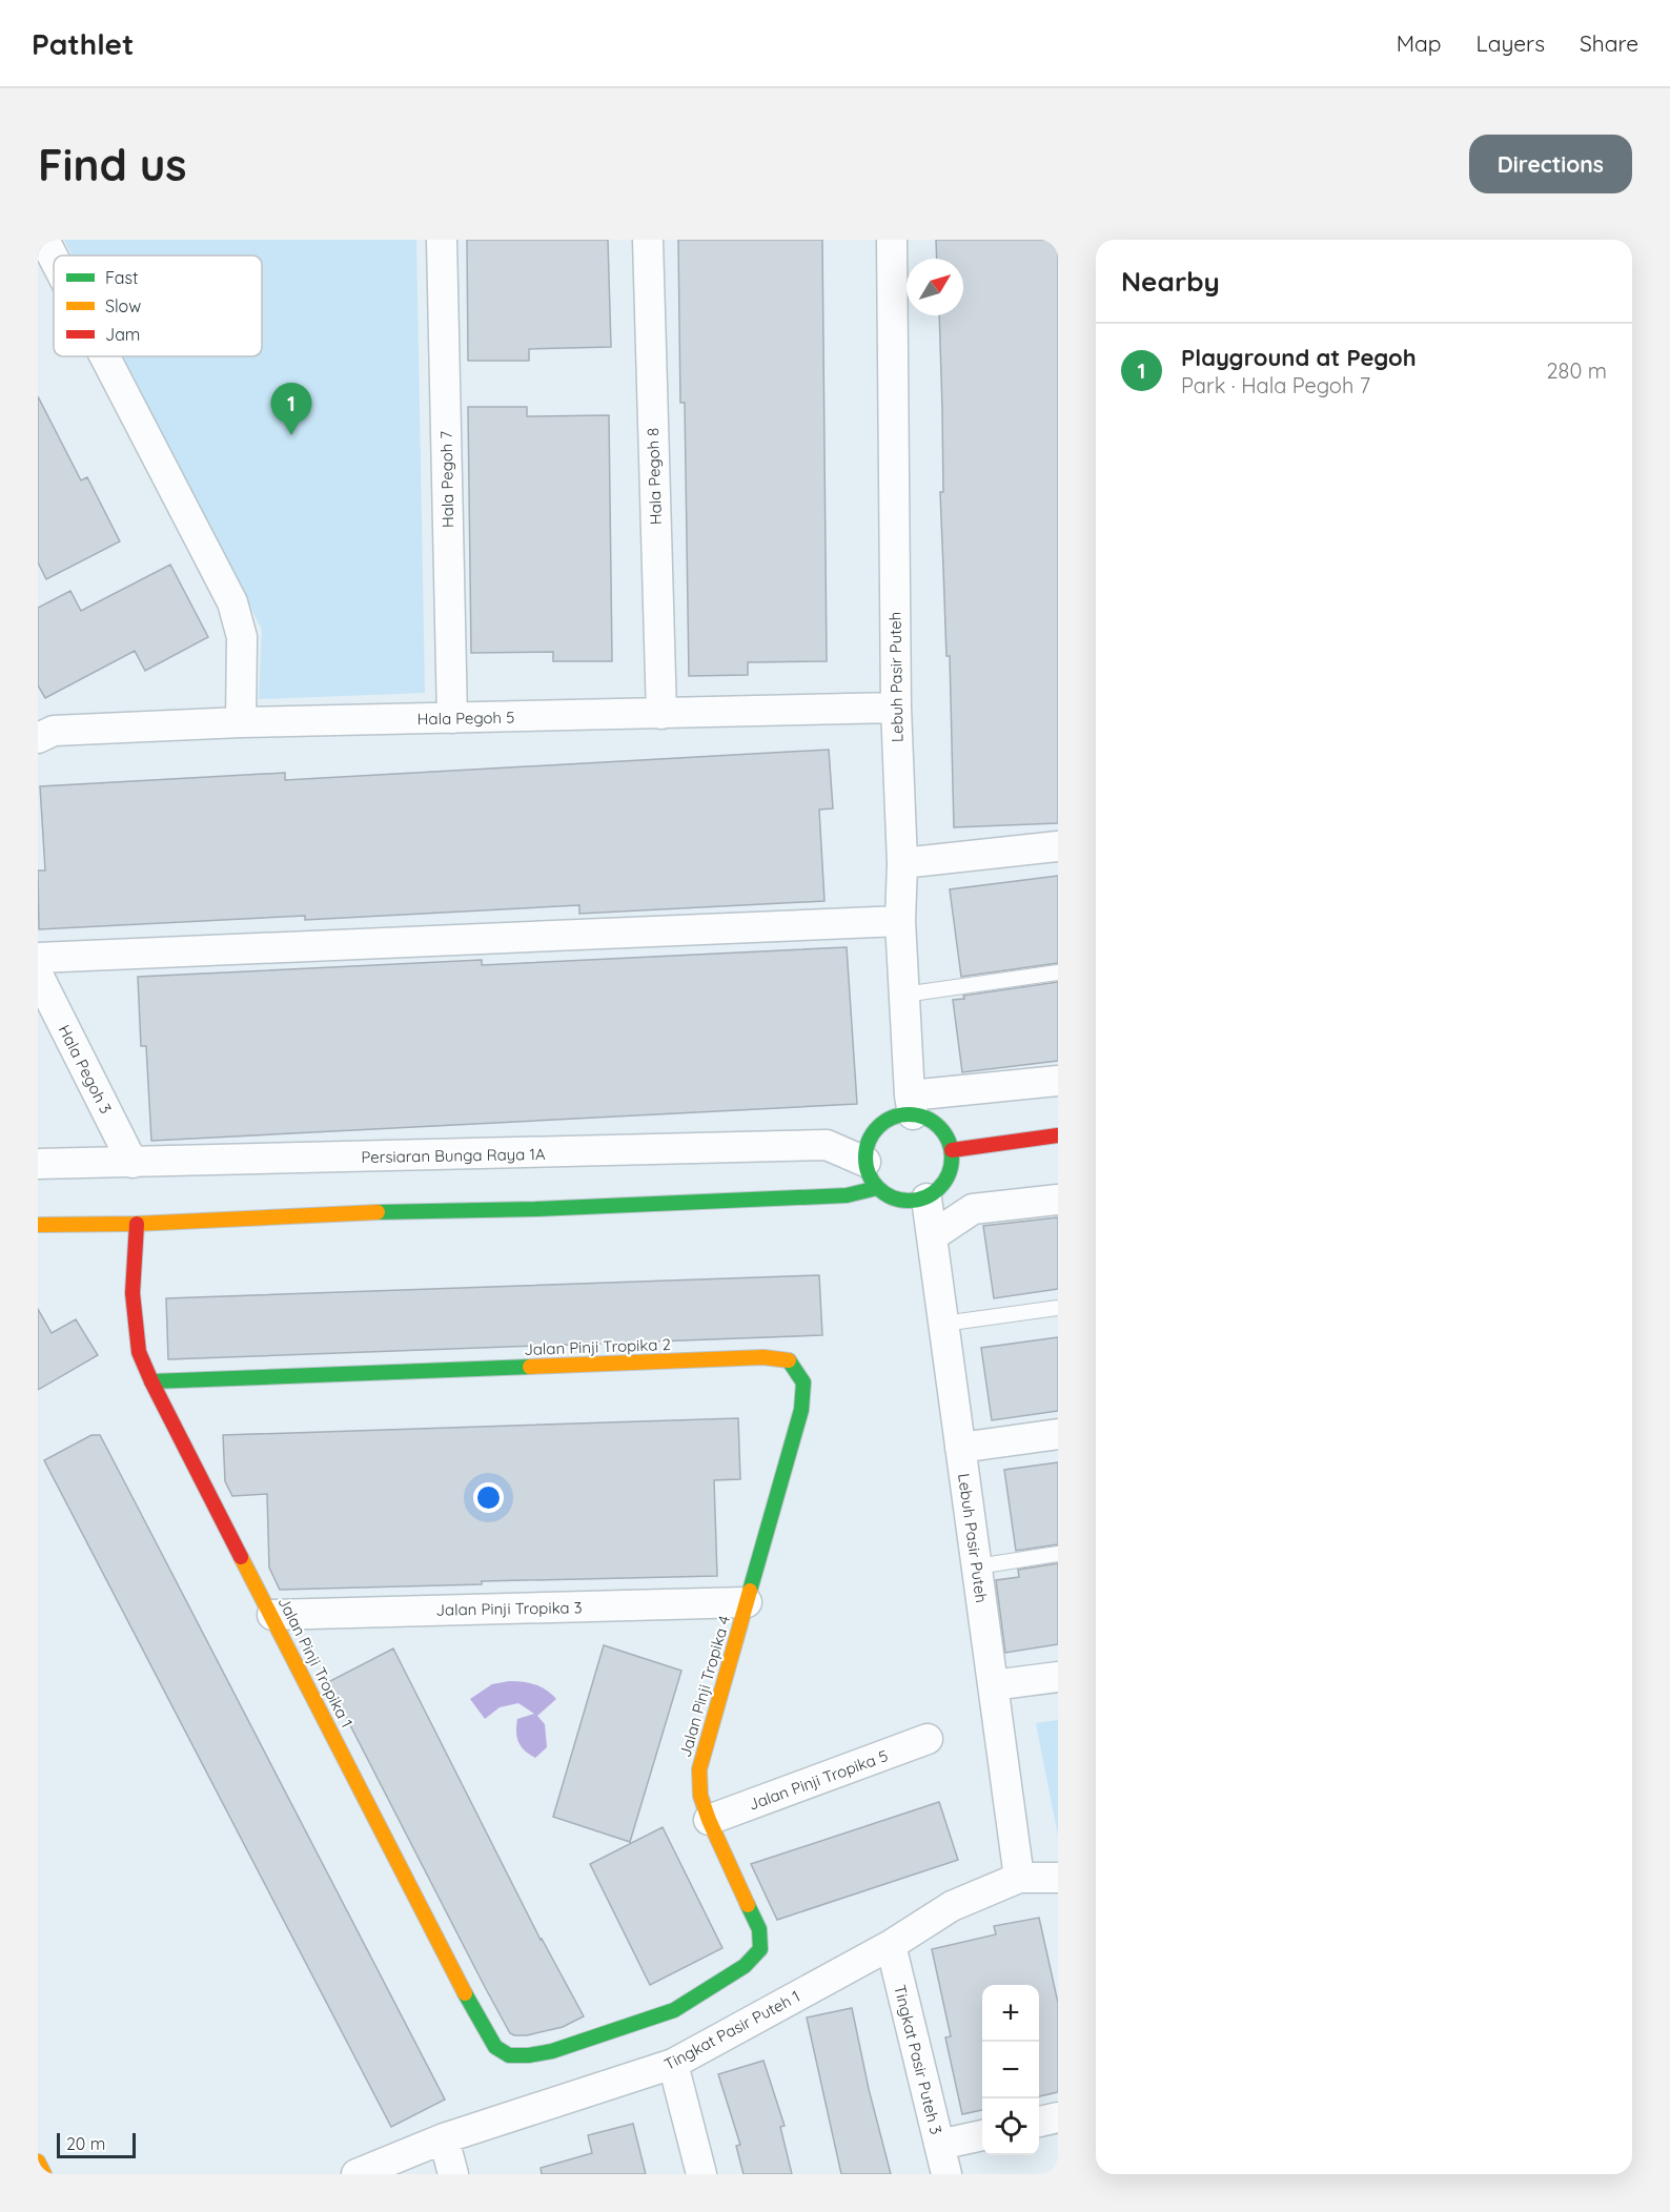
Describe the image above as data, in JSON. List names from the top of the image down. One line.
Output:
{"streets":{"street":["Hala Pegoh 8","Hala Pegoh 7","Lebuh Pasir Puteh","Hala Pegoh 5","Hala Pegoh 3","Persiaran Bunga Raya 1A","Jalan Pinji Tropika 2","Jalan Pinji Tropika 3","Jalan Pinji Tropika 1","Jalan Pinji Tropika 4","Jalan Pinji Tropika 5","Tingkat Pasir Puteh 1","Tingkat Pasir Puteh 3"]},"crossings":[["Hala Pegoh 8","Hala Pegoh 5"],["Hala Pegoh 7","Hala Pegoh 5"],["Lebuh Pasir Puteh","Hala Pegoh 5"],["Lebuh Pasir Puteh","Persiaran Bunga Raya 1A"],["Lebuh Pasir Puteh","Tingkat Pasir Puteh 1"],["Hala Pegoh 3","Persiaran Bunga Raya 1A"],["Jalan Pinji Tropika 2","Jalan Pinji Tropika 3"],["Jalan Pinji Tropika 2","Jalan Pinji Tropika 1"],["Jalan Pinji Tropika 2","Jalan Pinji Tropika 4"],["Jalan Pinji Tropika 3","Jalan Pinji Tropika 1"],["Jalan Pinji Tropika 3","Jalan Pinji Tropika 4"],["Jalan Pinji Tropika 1","Jalan Pinji Tropika 4"],["Jalan Pinji Tropika 4","Jalan Pinji Tropika 5"],["Tingkat Pasir Puteh 1","Tingkat Pasir Puteh 3"]],"legend":["Fast","Slow","Jam"],"scale_bar":"20 m","north":"top right","page":{"header":"Pathlet","nav":["Map","Layers","Share"],"buttons":"Directions","title":"Find us","heading":"Nearby","list":[{"mark":"1","name":"Playground at Pegoh","note":"Park · Hala Pegoh 7","value":"280 m"}],"pins":"1","map_buttons":["+","−"],"scale":"20 m"}}
